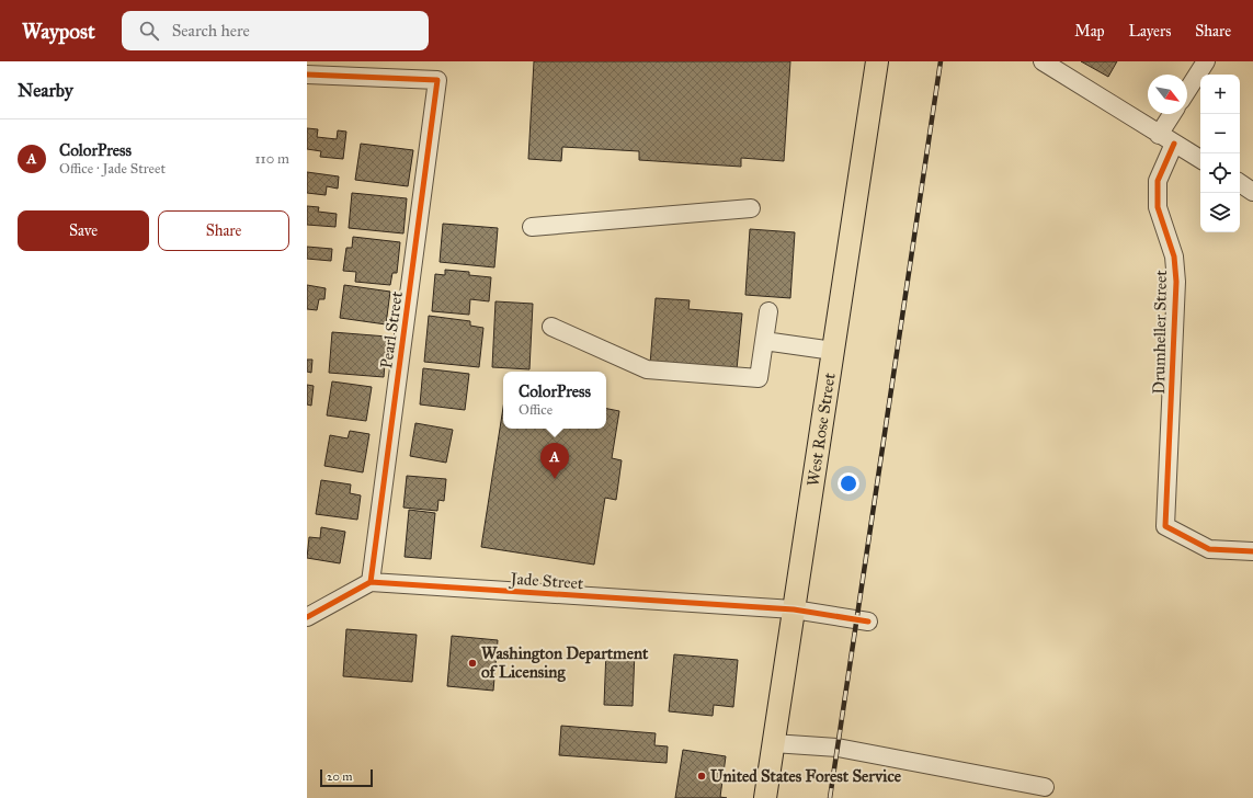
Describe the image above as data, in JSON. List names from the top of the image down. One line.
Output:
{"streets":{"main road":["West Rose Street"],"street":["Pearl Street","Drumheller Street","Jade Street"]},"crossings":[["Pearl Street","Jade Street"],["West Rose Street","Jade Street"]],"places":["Washington Department of Licensing","United States Forest Service"],"scale_bar":"20 m","north":"bottom right","page":{"header":"Waypost","search":"Search here","nav":["Map","Layers","Share"],"heading":"Nearby","map_buttons":["+","−"],"list":[{"mark":"A","name":"ColorPress","note":"Office · Jade Street","value":"110 m"}],"buttons":["Save","Share"],"popup":["ColorPress","Office"],"pins":"A","scale":"20 m"}}
